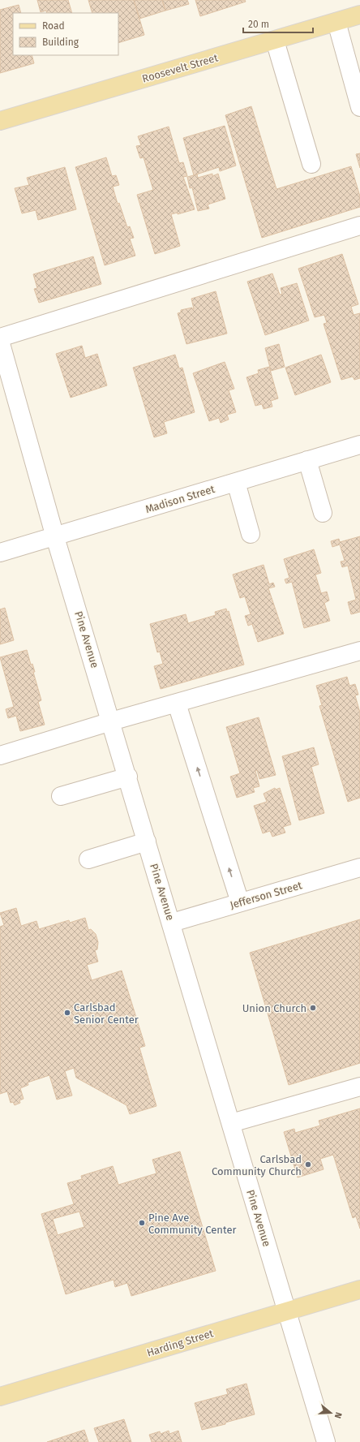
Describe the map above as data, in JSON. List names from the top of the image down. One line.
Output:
{"streets":{"main road":["Roosevelt Street","Harding Street"],"street":["Madison Street","Pine Avenue","Jefferson Street"]},"crossings":[["Madison Street","Pine Avenue"],["Pine Avenue","Jefferson Street"],["Pine Avenue","Harding Street"]],"places":["Union Church","Carlsbad Senior Center","Carlsbad Community Church","Pine Ave Community Center"],"legend":["Road","Building"],"scale_bar":"20 m","north":"right"}
